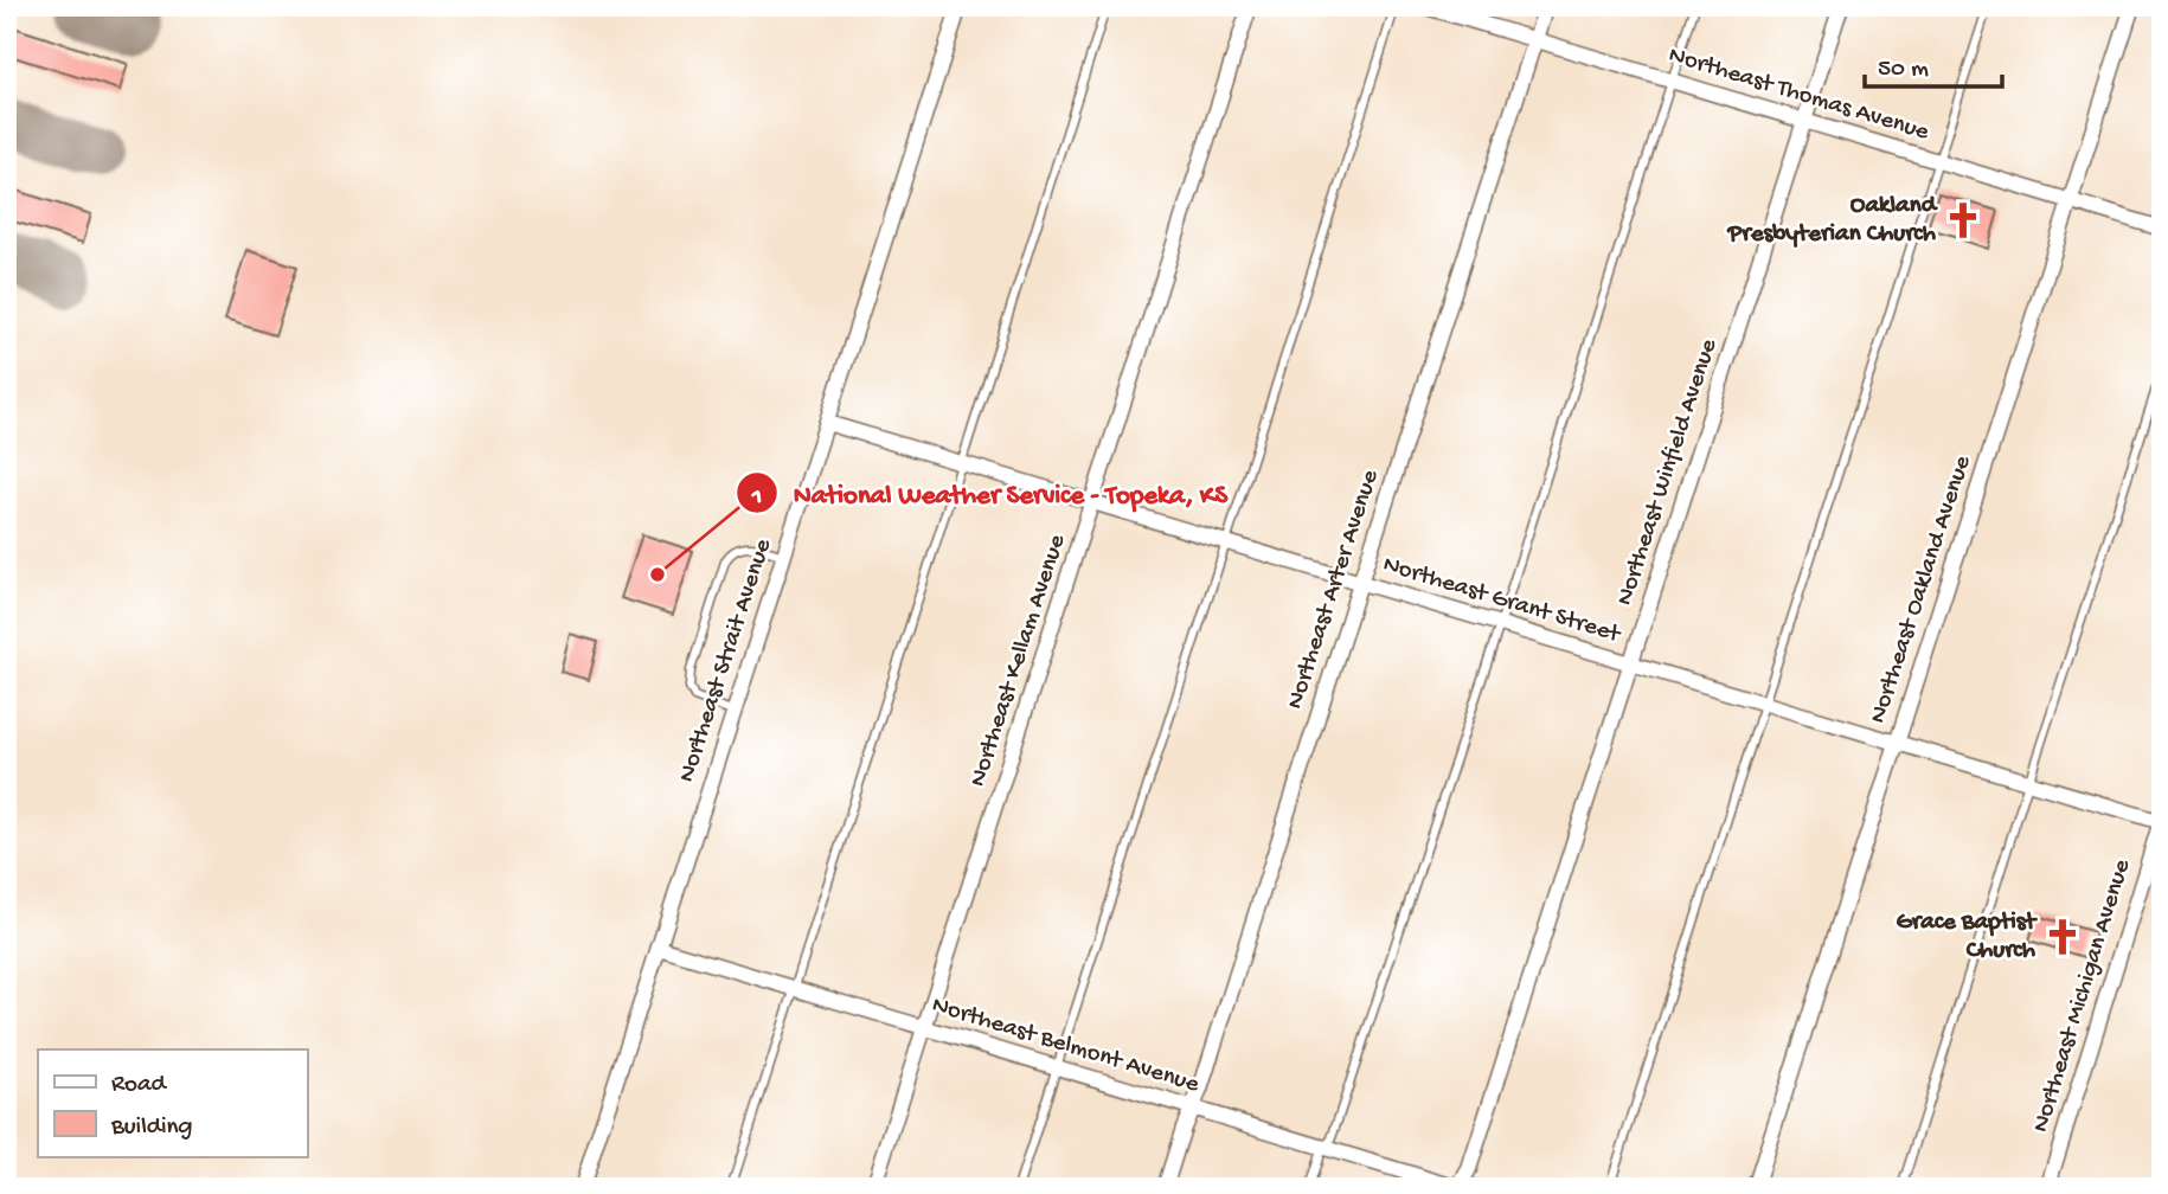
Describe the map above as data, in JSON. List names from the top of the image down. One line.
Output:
{"streets":{"street":["Northeast Thomas Avenue","Northeast Winfield Avenue","Northeast Arter Avenue","Northeast Oakland Avenue","Northeast Grant Street","Northeast Strait Avenue","Northeast Kellam Avenue","Northeast Michigan Avenue","Northeast Belmont Avenue"]},"crossings":[["Northeast Thomas Avenue","Northeast Winfield Avenue"],["Northeast Thomas Avenue","Northeast Arter Avenue"],["Northeast Thomas Avenue","Northeast Oakland Avenue"],["Northeast Winfield Avenue","Northeast Grant Street"],["Northeast Winfield Avenue","Northeast Belmont Avenue"],["Northeast Arter Avenue","Northeast Grant Street"],["Northeast Arter Avenue","Northeast Belmont Avenue"],["Northeast Oakland Avenue","Northeast Grant Street"],["Northeast Grant Street","Northeast Strait Avenue"],["Northeast Grant Street","Northeast Kellam Avenue"],["Northeast Grant Street","Northeast Michigan Avenue"],["Northeast Strait Avenue","Northeast Belmont Avenue"],["Northeast Kellam Avenue","Northeast Belmont Avenue"]],"places":{"church":["Oakland Presbyterian Church","Grace Baptist Church"],"other":["National Weather Service - Topeka, KS"]},"legend":["Road","Building"],"scale_bar":"50 m"}
